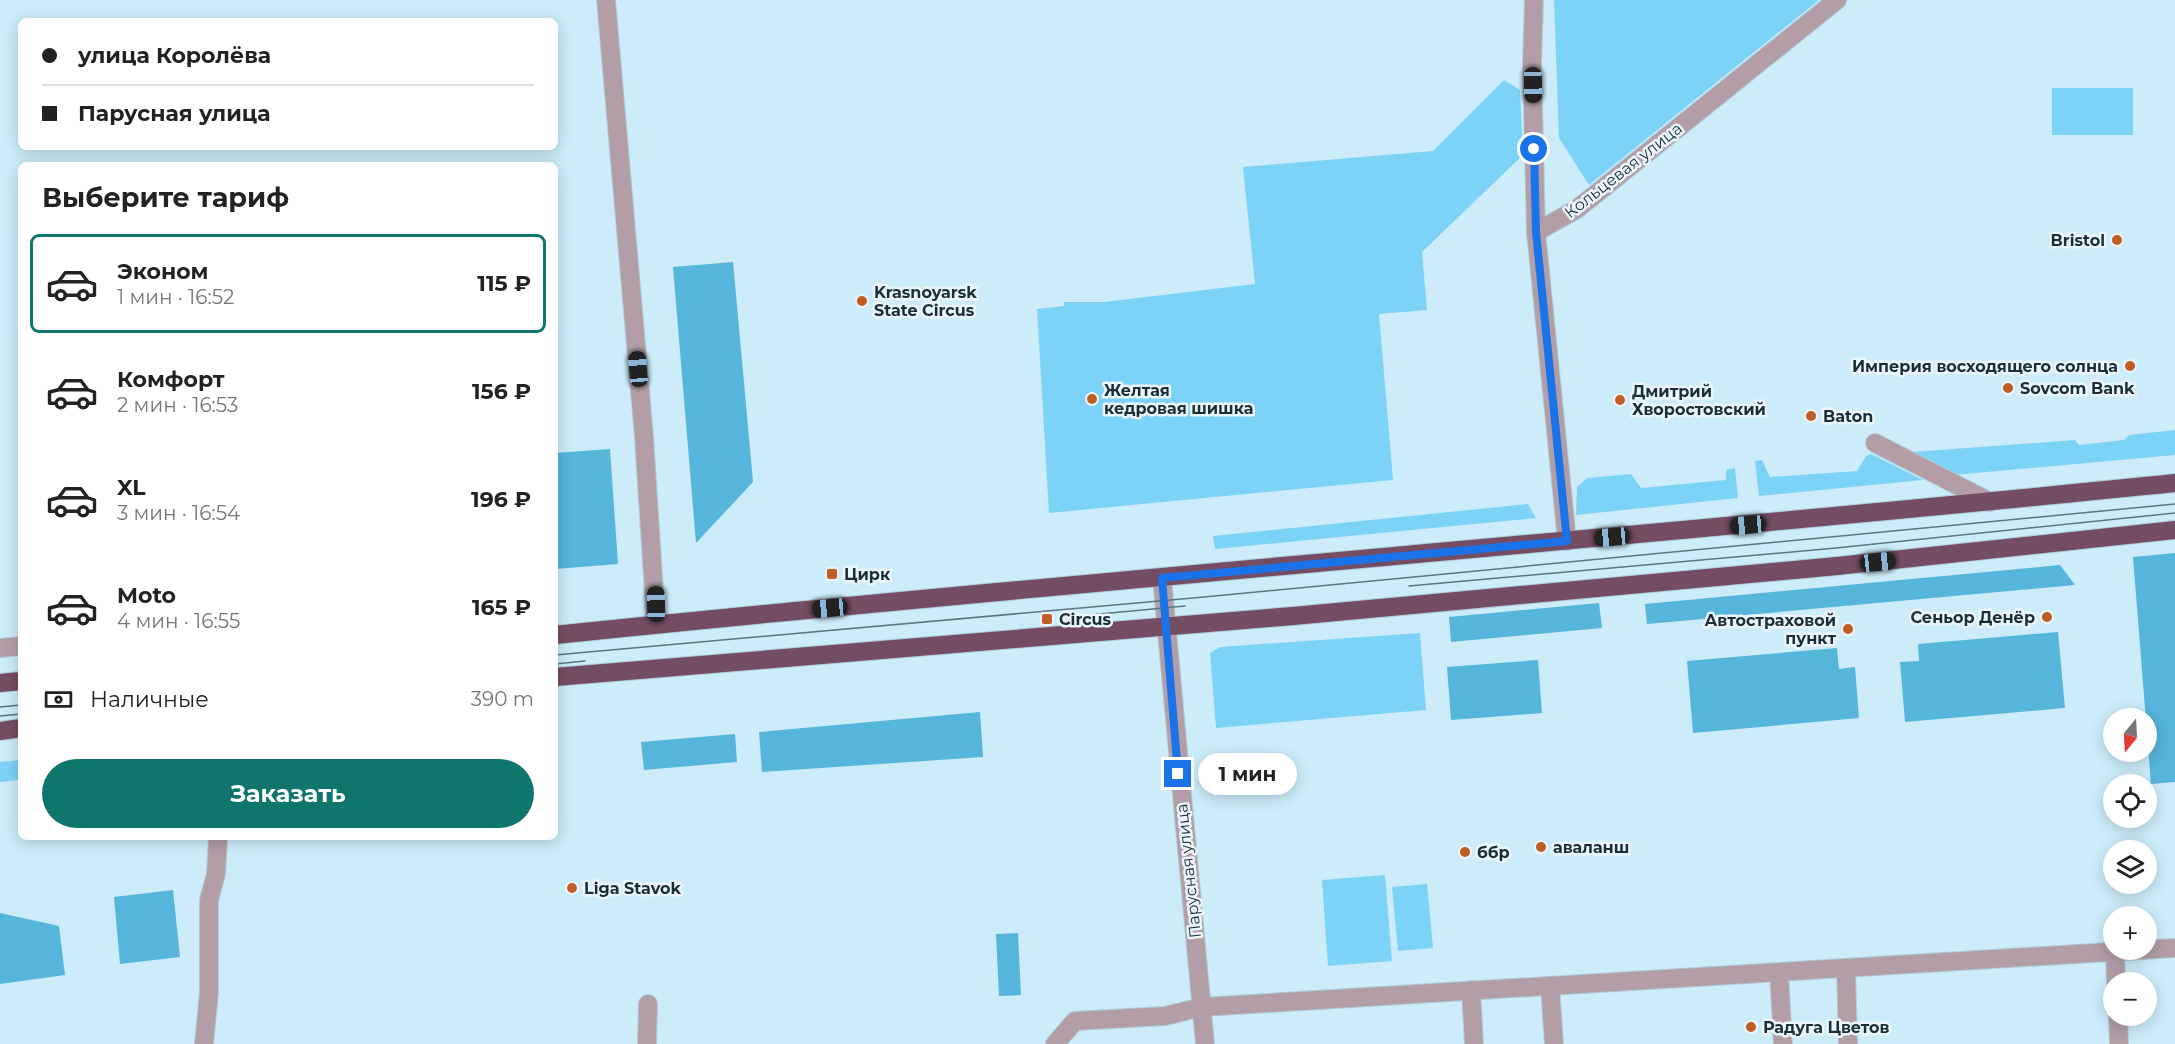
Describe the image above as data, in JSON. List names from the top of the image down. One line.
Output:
{"streets":{"street":["Кольцевая улица","Парусная улица"]},"places":{"other":["Bristol","Krasnoyarsk State Circus","Империя восходящего солнца","Sovcom Bank","Желтая кедровая шишка","Дмитрий Хворостовский","Baton","Сеньор Денёр","Автостраховой пункт","аваланш","ббр","Liga Stavok","Радуга Цветов"],"transit":["Цирк","Circus"]},"north":"bottom","page":{"banner":["улица Королёва","Парусная улица"],"heading":"Выберите тариф","list":[{"name":"Эконом","note":"1 мин · 16:52","value":"115 ₽"},{"name":"Комфорт","note":"2 мин · 16:53","value":"156 ₽"},{"name":"XL","note":"3 мин · 16:54","value":"196 ₽"},{"name":"Moto","note":"4 мин · 16:55","value":"165 ₽"}],"pay":["Наличные","390 m"],"map_buttons":["+","−"],"buttons":"Заказать","bubble":"1 мин"}}
